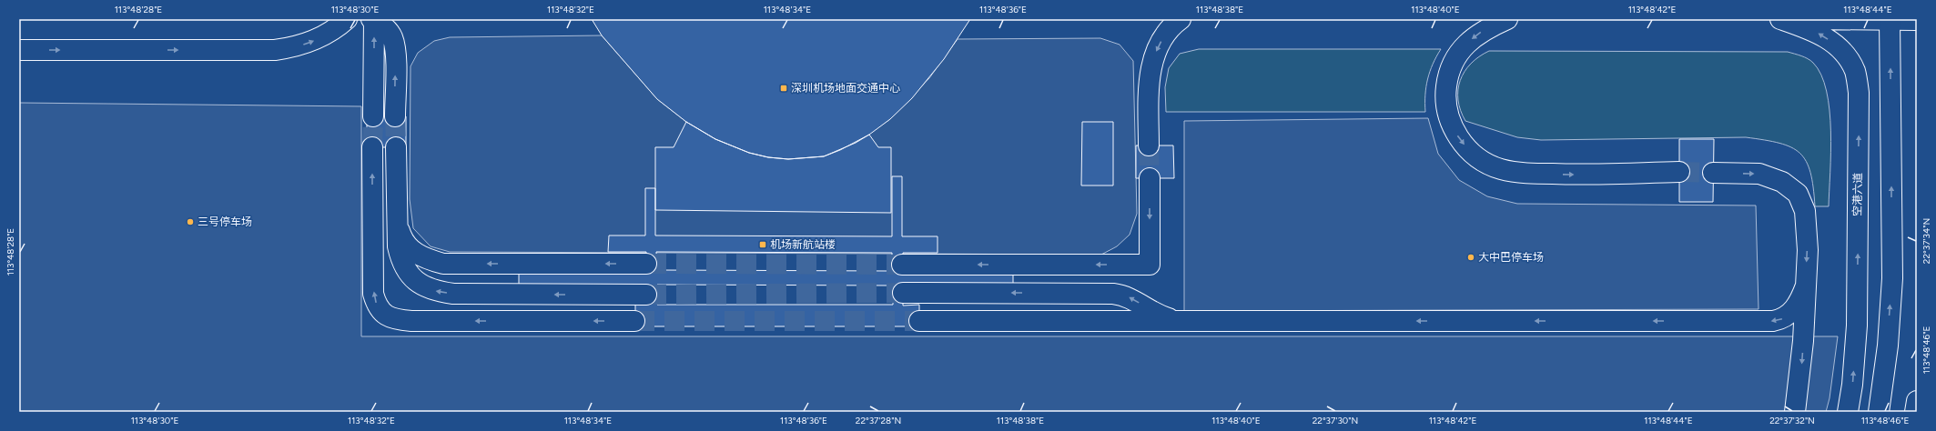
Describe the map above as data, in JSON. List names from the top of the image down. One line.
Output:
{"streets":{"main road":["空港六道"]},"places":{"transit":["深圳机场地面交通中心","机场新航站楼"],"other":["三号停车场","大中巴停车场"]},"coordinates":["113°48'28\"E","113°48'30\"E","113°48'32\"E","113°48'34\"E","113°48'36\"E","113°48'38\"E","113°48'40\"E","113°48'42\"E","113°48'44\"E","22°37'34\"N","113°48'46\"E","22°37'28\"N","22°37'30\"N","22°37'32\"N"]}
